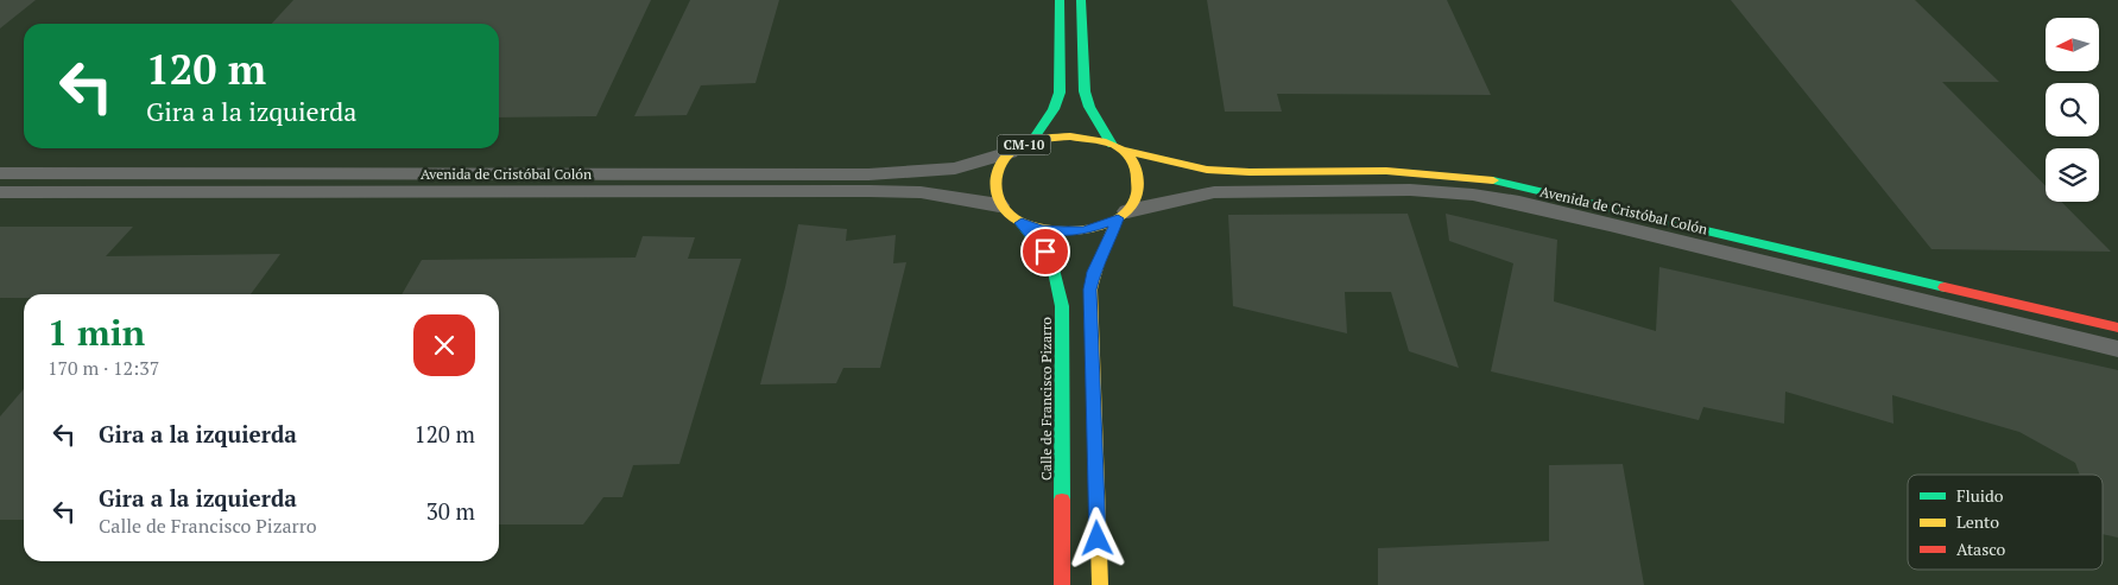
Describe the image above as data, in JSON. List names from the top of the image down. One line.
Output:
{"streets":{"main road":["CM-10","Avenida de Cristóbal Colón","Calle de Francisco Pizarro"]},"crossings":[["CM-10","Avenida de Cristóbal Colón"],["CM-10","Calle de Francisco Pizarro"],["Avenida de Cristóbal Colón","Calle de Francisco Pizarro"]],"legend":["Fluido","Lento","Atasco"],"north":"left","page":{"turn":["120 m","Gira a la izquierda"],"heading":["1 min","170 m · 12:37"],"list":[{"name":"Gira a la izquierda","value":"120 m"},{"name":"Gira a la izquierda","note":"Calle de Francisco Pizarro","value":"30 m"}]}}
